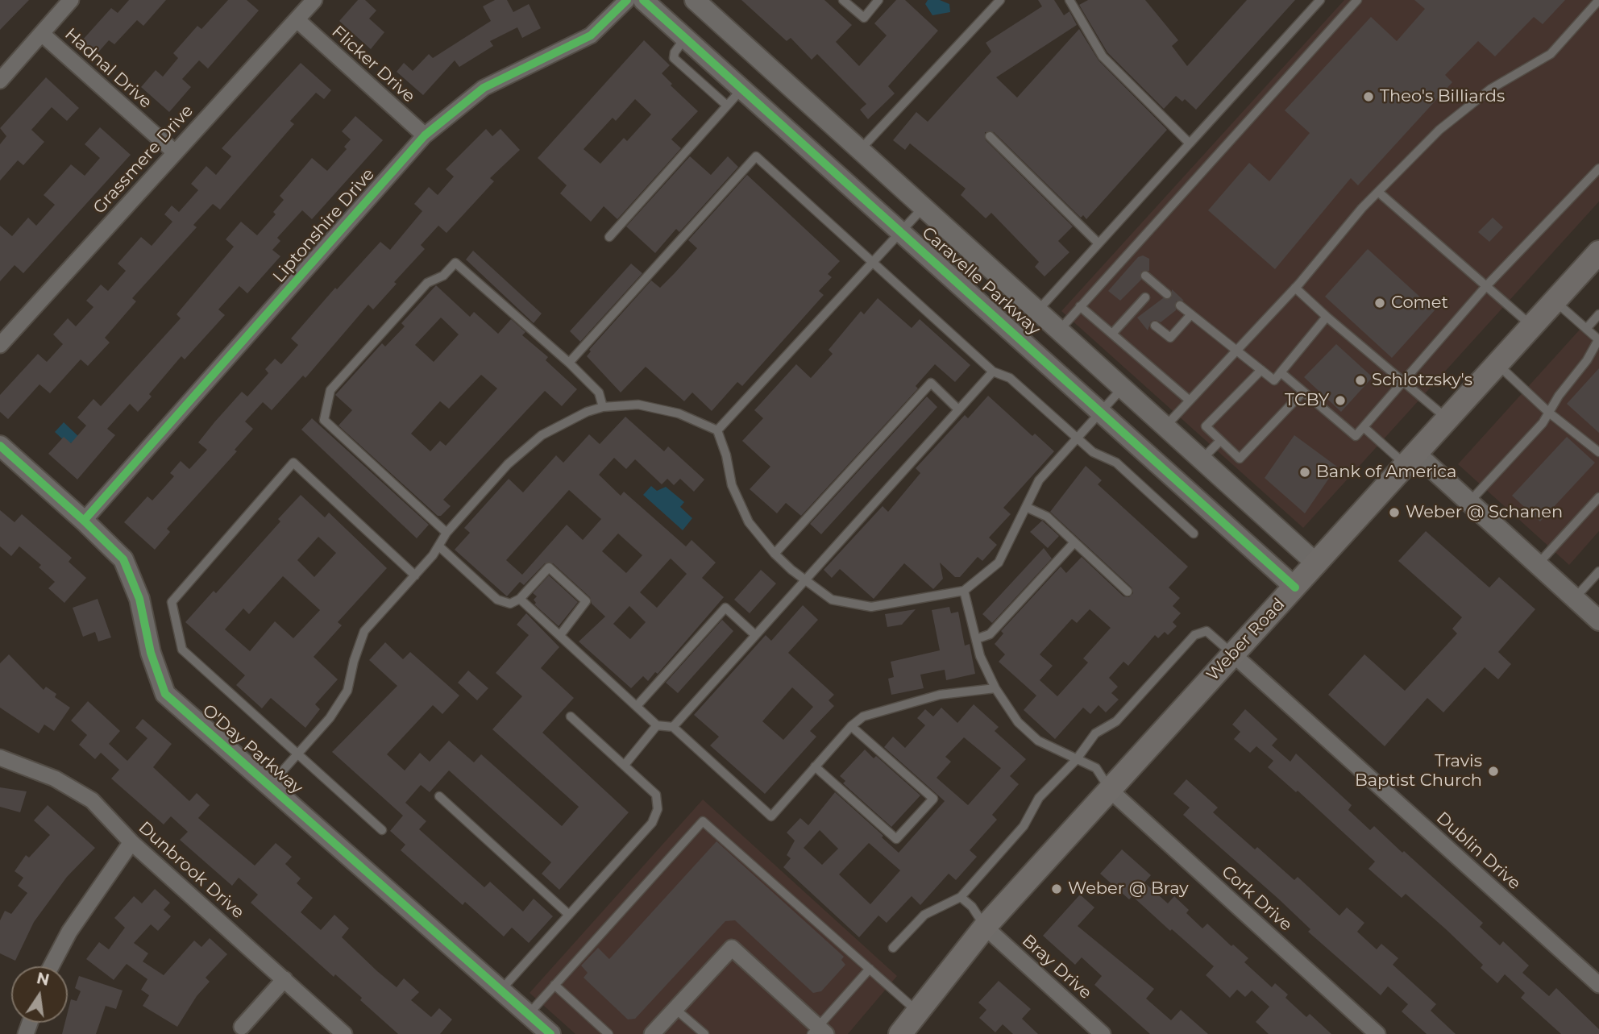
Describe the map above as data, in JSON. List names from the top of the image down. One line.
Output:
{"streets":{"main road":["Weber Road"],"street":["Flicker Drive","Hadnal Drive","Grassmere Drive","Liptonshire Drive","Caravelle Parkway","O'Day Parkway","Dublin Drive","Dunbrook Drive","Cork Drive","Bray Drive"]},"crossings":[["Flicker Drive","Grassmere Drive"],["Flicker Drive","Liptonshire Drive"],["Hadnal Drive","Grassmere Drive"],["Liptonshire Drive","O'Day Parkway"],["Caravelle Parkway","Weber Road"],["Weber Road","Dublin Drive"],["Weber Road","Cork Drive"],["Weber Road","Bray Drive"]],"places":["Theo's Billiards","Comet","Schlotzsky's","TCBY","Bank of America","Weber @ Schanen","Travis Baptist Church","Weber @ Bray"],"north":"top"}
